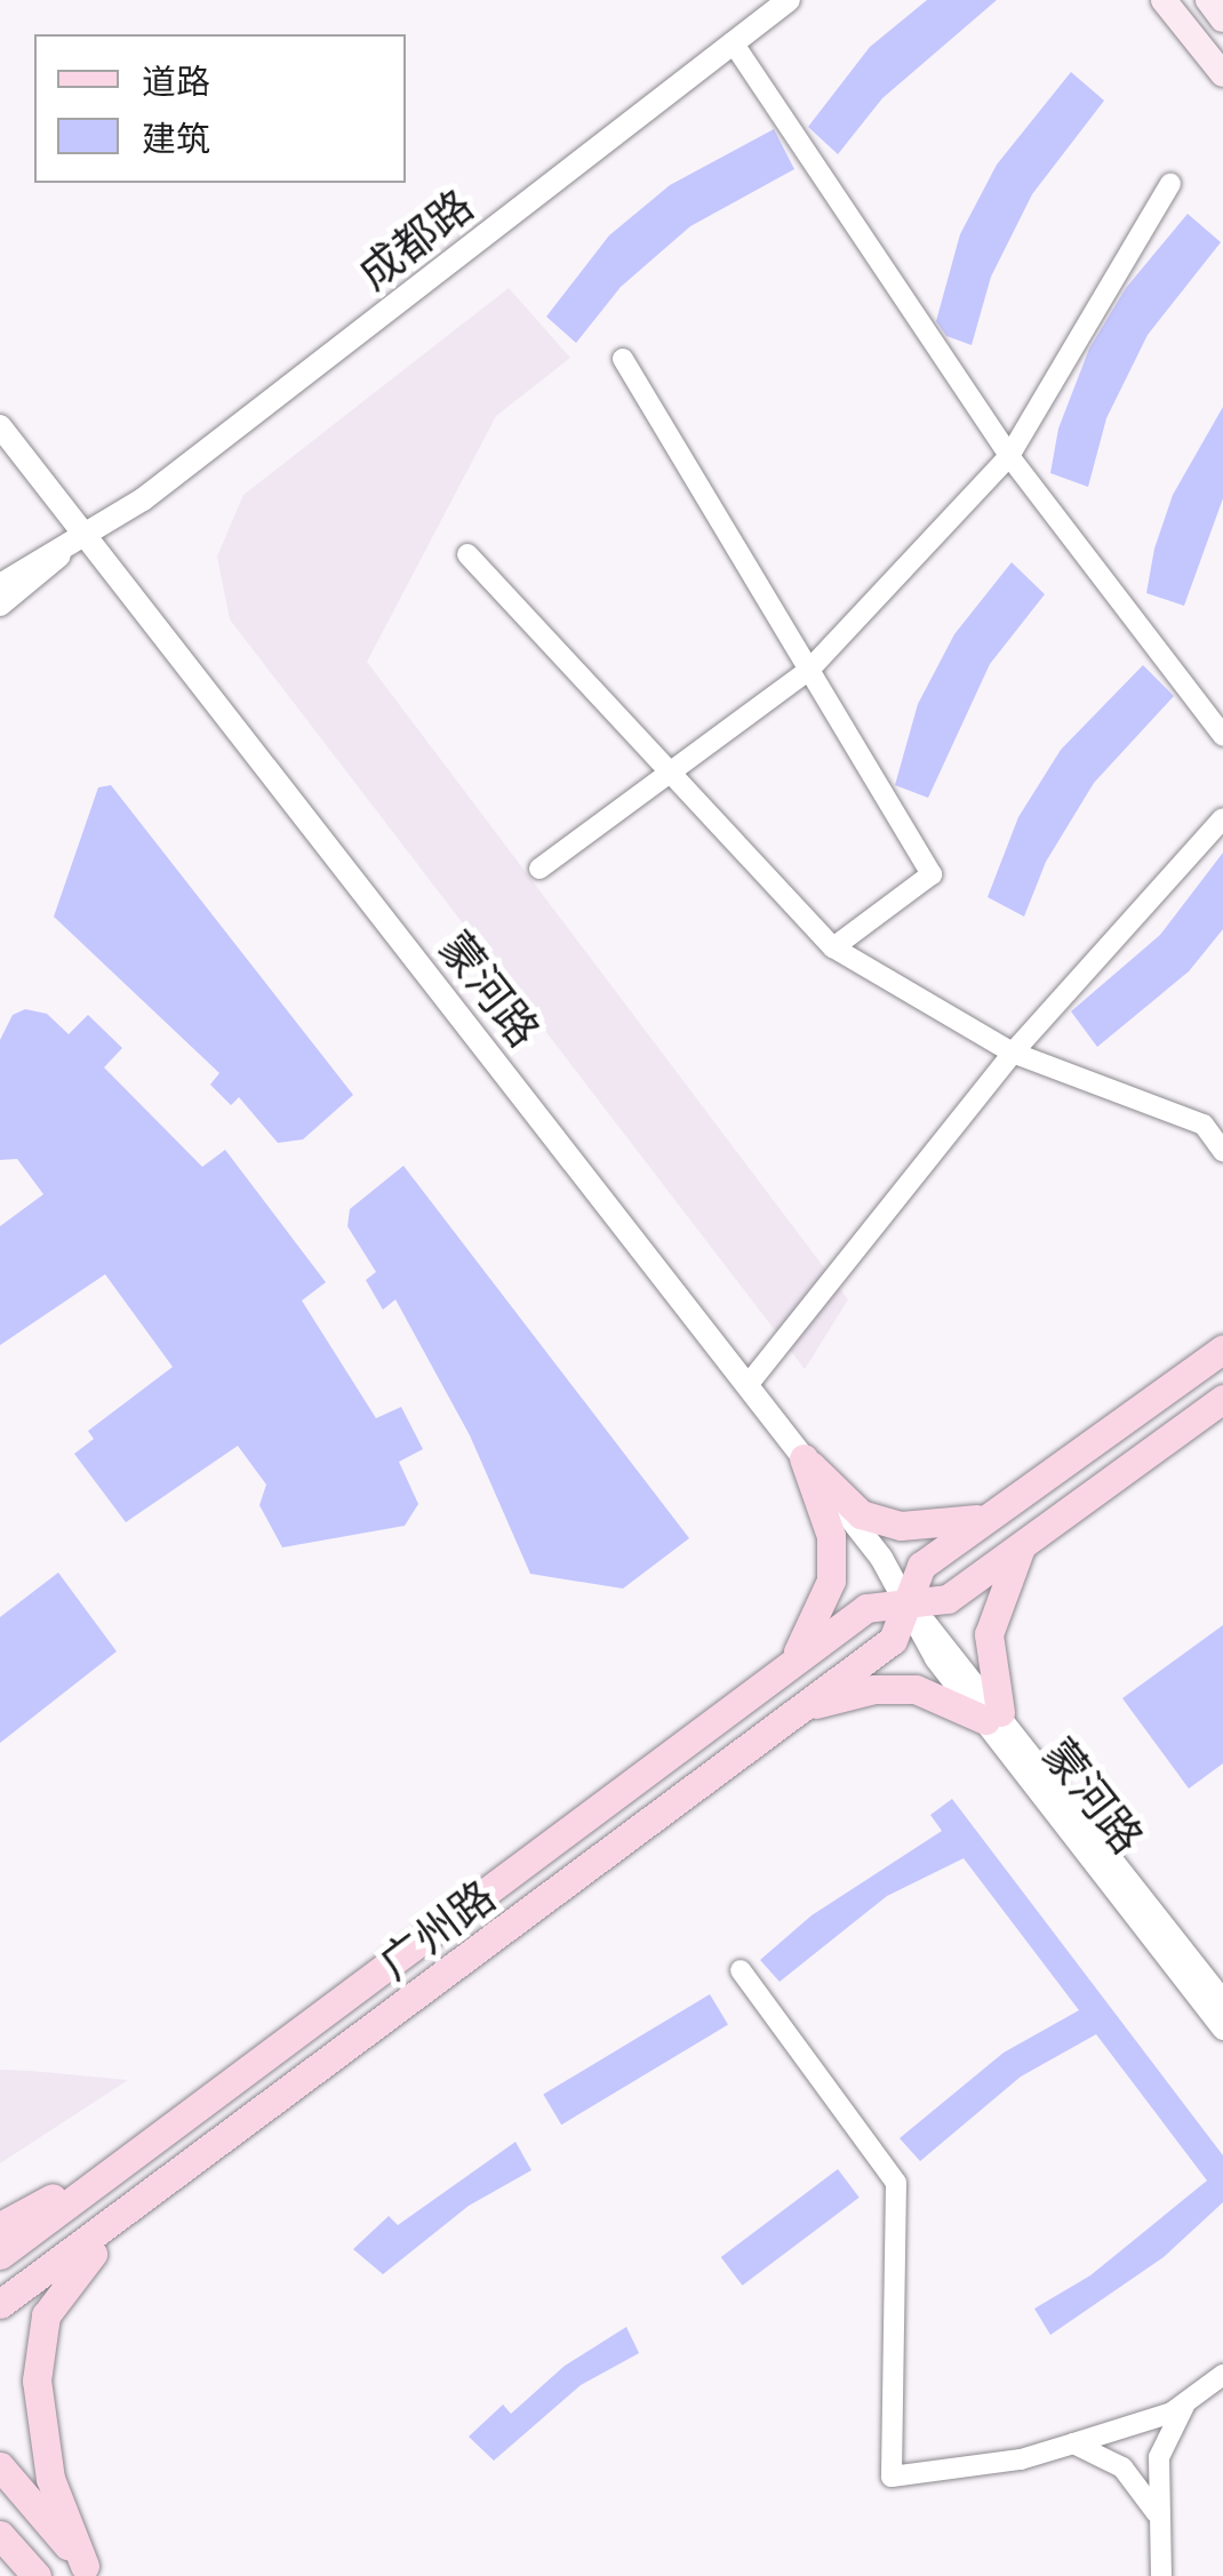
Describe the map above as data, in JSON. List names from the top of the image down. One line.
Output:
{"streets":{"main road":["广州路"],"street":["成都路","蒙河路"]},"crossings":[["成都路","蒙河路"],["蒙河路","广州路"]],"legend":["道路","建筑"]}
